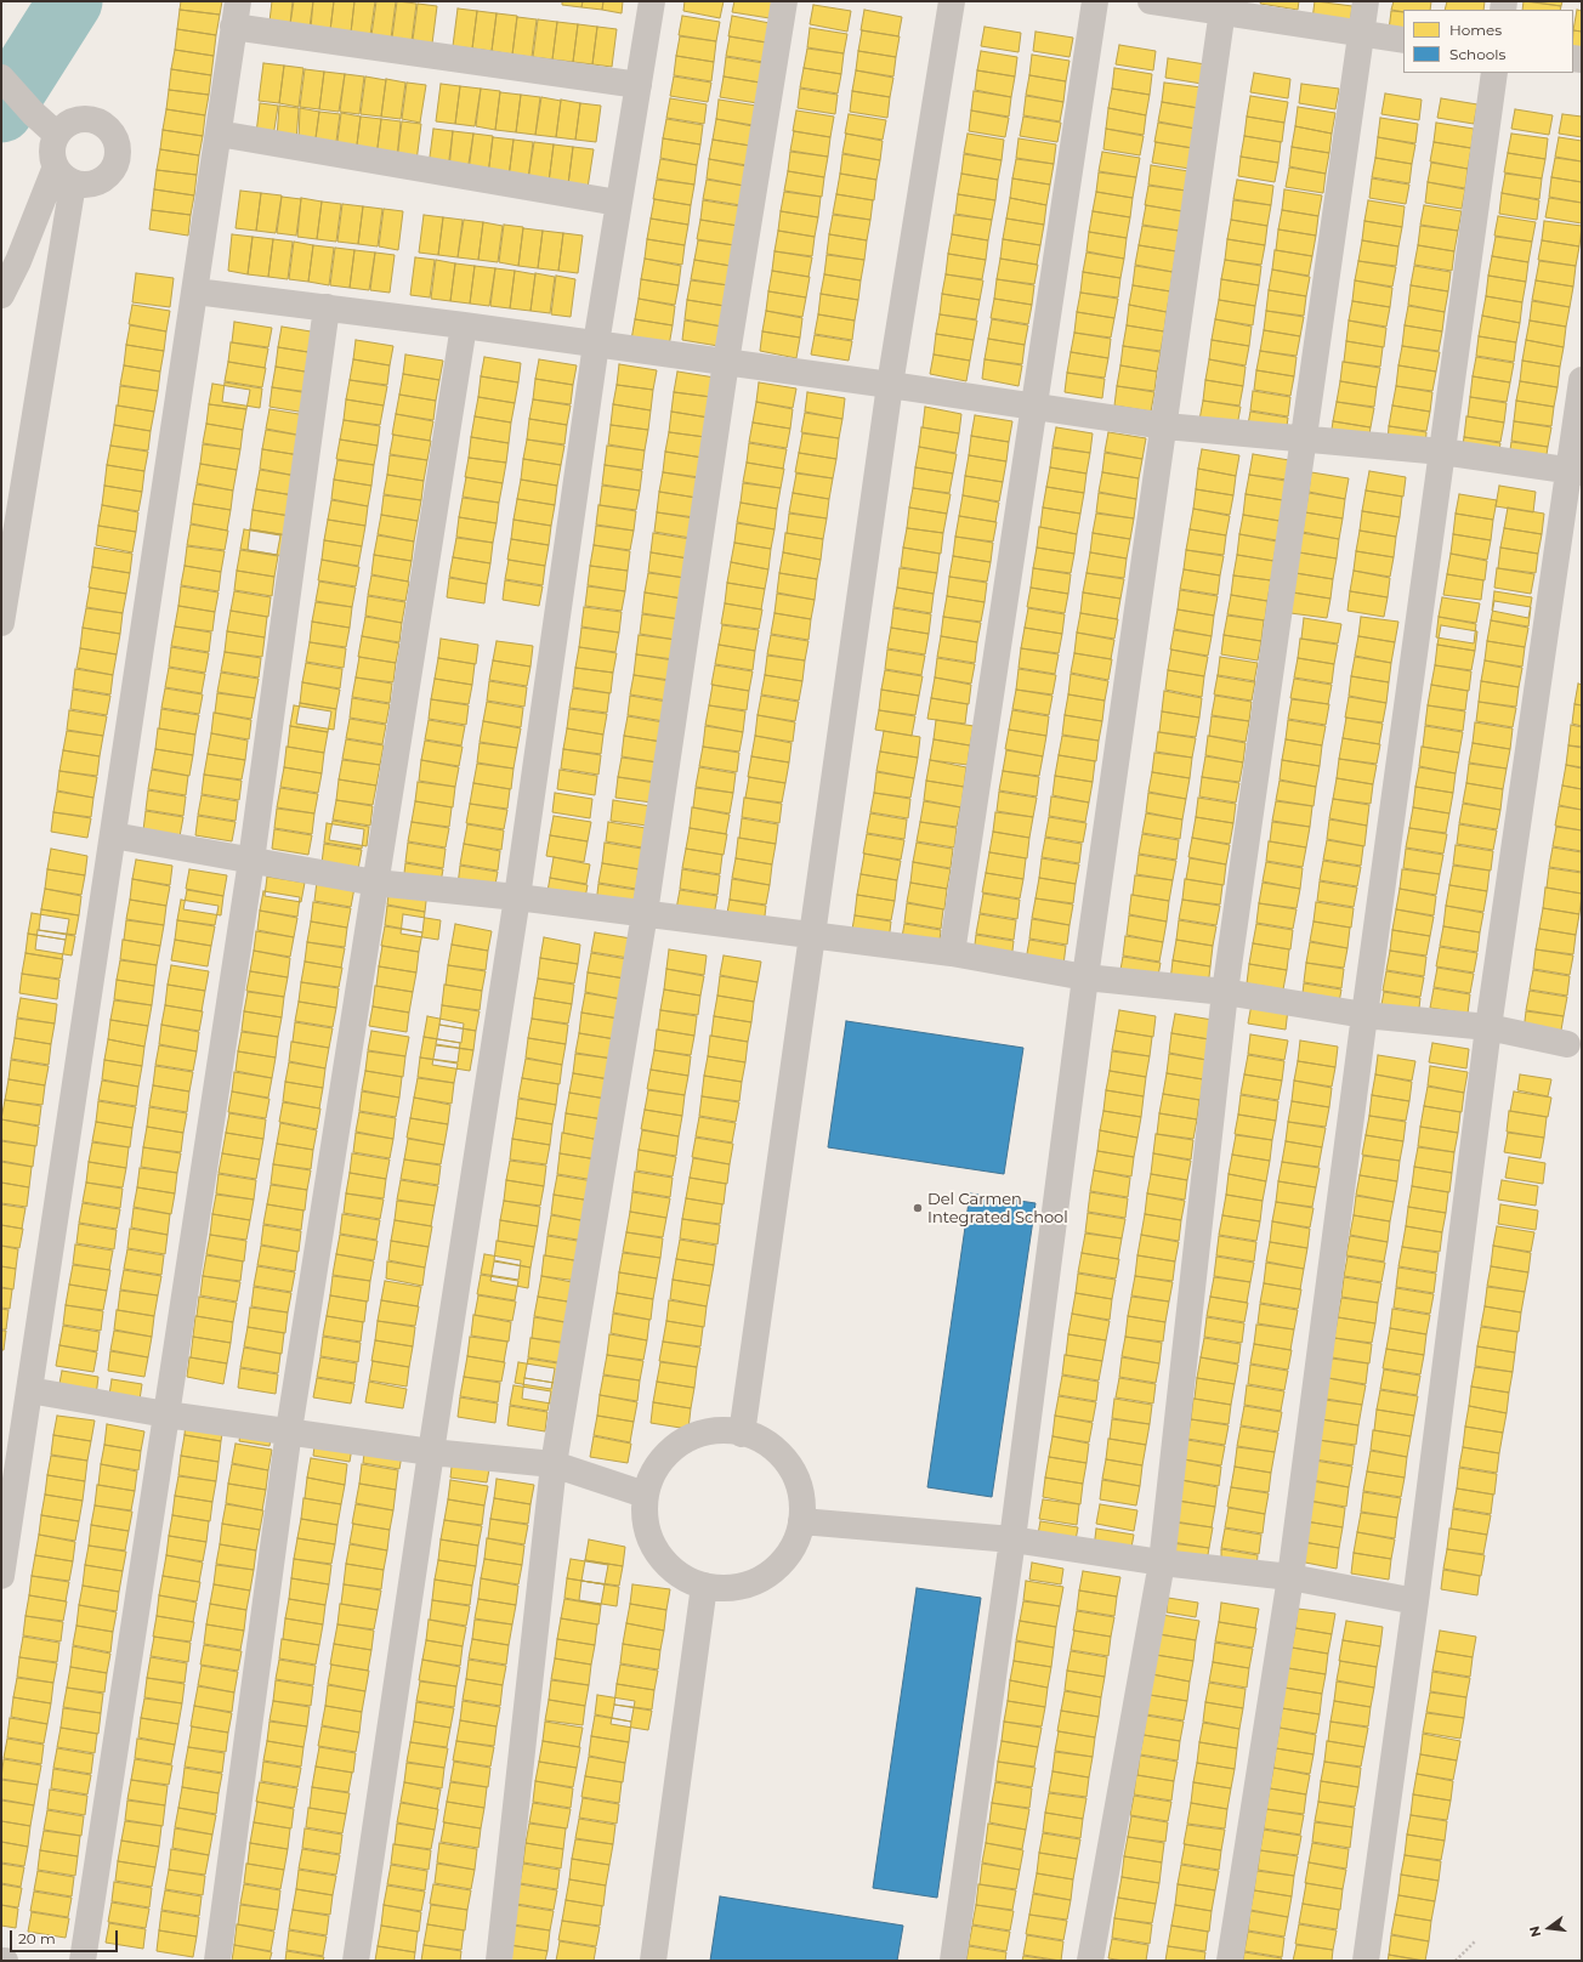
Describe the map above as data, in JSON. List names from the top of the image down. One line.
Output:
{"places":["Del Carmen Integrated School"],"legend":["Homes","Schools"],"scale_bar":"20 m","north":"left"}
